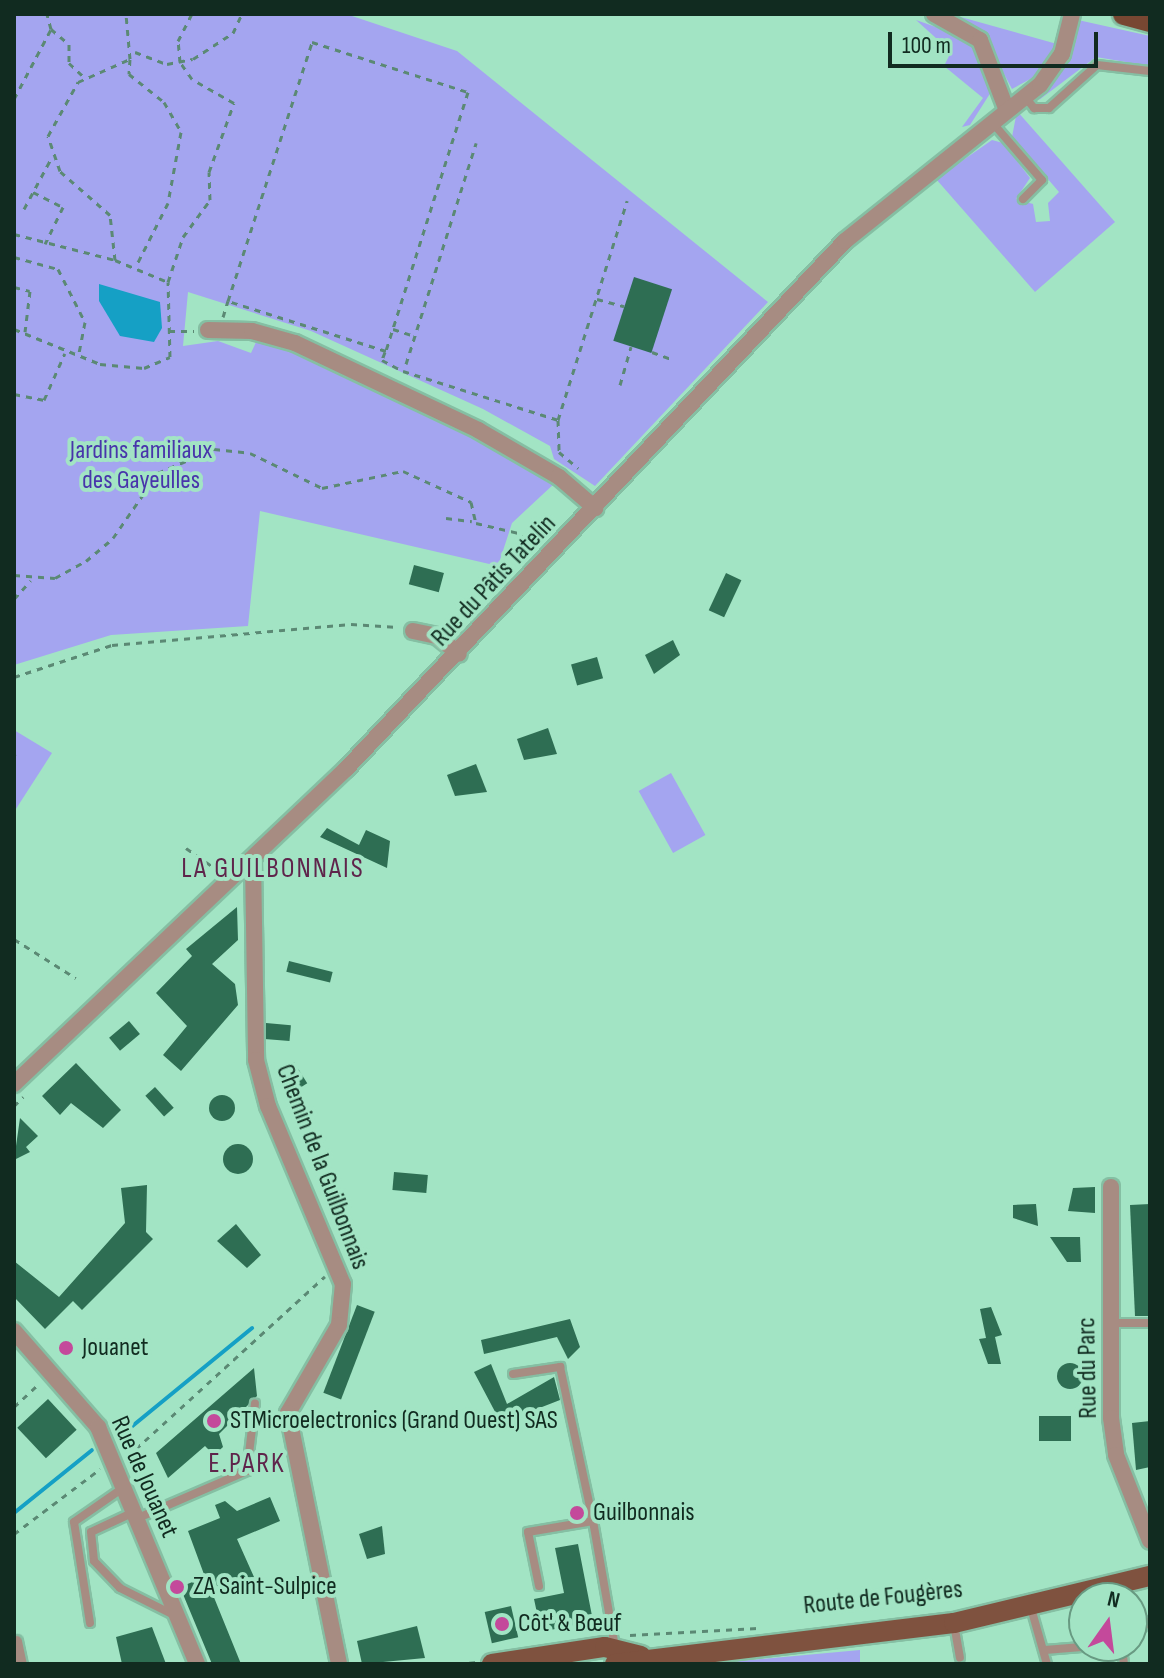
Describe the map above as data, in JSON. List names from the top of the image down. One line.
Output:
{"streets":{"street":["Rue du Pâtis Tatelin","Chemin de la Guilbonnais","Rue du Parc","Rue de Jouanet"]},"crossings":[["Rue du Pâtis Tatelin","Chemin de la Guilbonnais"]],"districts":["LA GUILBONNAIS","E.PARK"],"parks":["Jardins familiaux des Gayeulles"],"places":["Jouanet","STMicroelectronics (Grand Ouest) SAS","Guilbonnais","ZA Saint-Sulpice","Côt' & Bœuf"],"scale_bar":"100 m","north":"top"}
